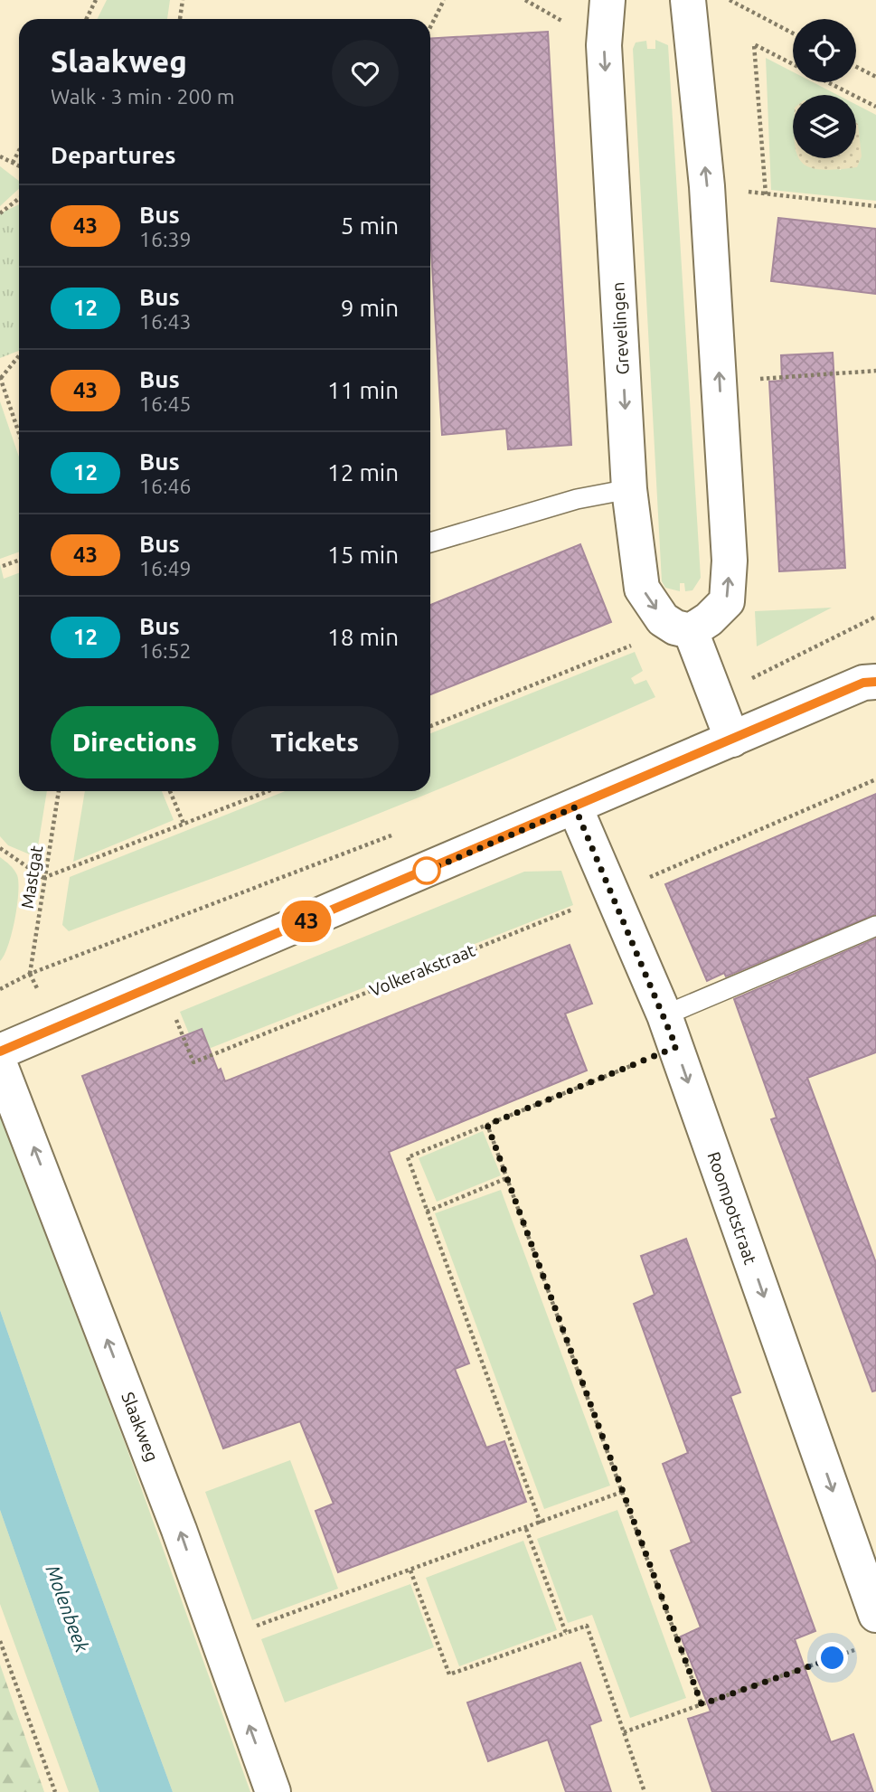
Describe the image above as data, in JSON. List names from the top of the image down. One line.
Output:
{"streets":{"street":["Grevelingen","Roompotstraat","Slaakweg"],"path":["Mastgat","Volkerakstraat"]},"crossings":[["Volkerakstraat","Roompotstraat"]],"one_way":["Roompotstraat","Slaakweg"],"water":["Molenbeek"],"lines":["bus line 43"],"page":{"on_map":"43","heading":[["Slaakweg","Walk · 3 min · 200 m"],"Departures"],"list":[{"mark":"43","name":"Bus","note":"16:39","value":"5 min"},{"mark":"12","name":"Bus","note":"16:43","value":"9 min"},{"mark":"43","name":"Bus","note":"16:45","value":"11 min"},{"mark":"12","name":"Bus","note":"16:46","value":"12 min"},{"mark":"43","name":"Bus","note":"16:49","value":"15 min"},{"mark":"12","name":"Bus","note":"16:52","value":"18 min"}],"buttons":["Directions","Tickets"]}}
